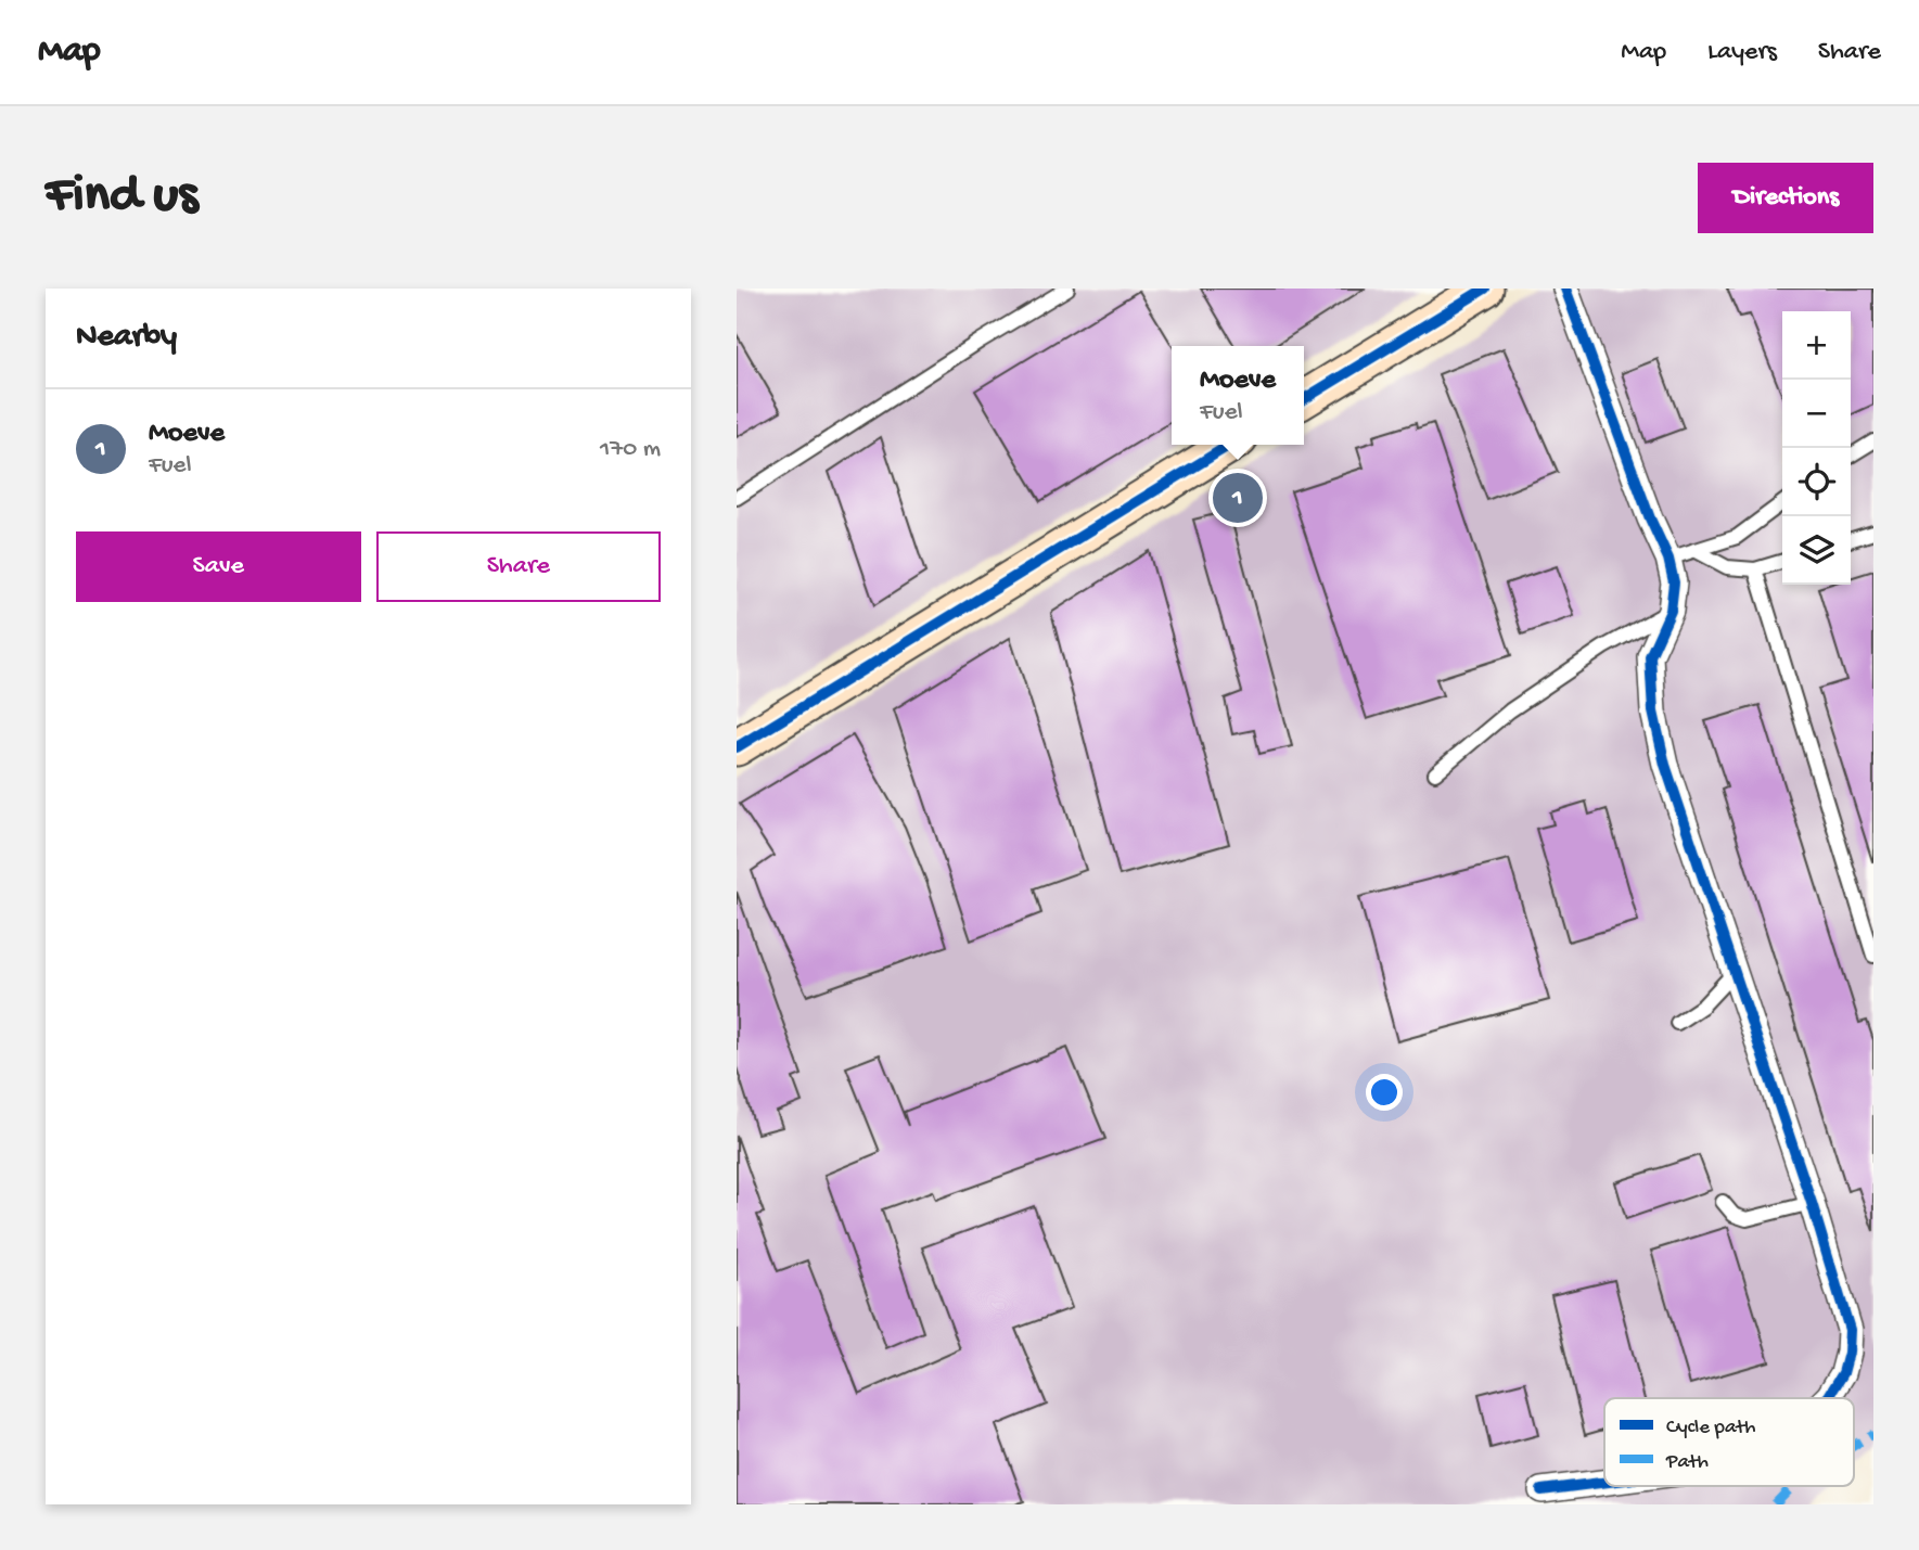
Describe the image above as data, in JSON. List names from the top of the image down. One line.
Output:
{"legend":["Cycle path","Path"],"page":{"header":"Map","nav":["Map","Layers","Share"],"buttons":["Directions",["Save","Share"]],"title":"Find us","heading":"Nearby","map_buttons":["+","−"],"popup":["Moeve","Fuel"],"list":[{"mark":"1","name":"Moeve","note":"Fuel","value":"170 m"}],"pins":"1"}}
